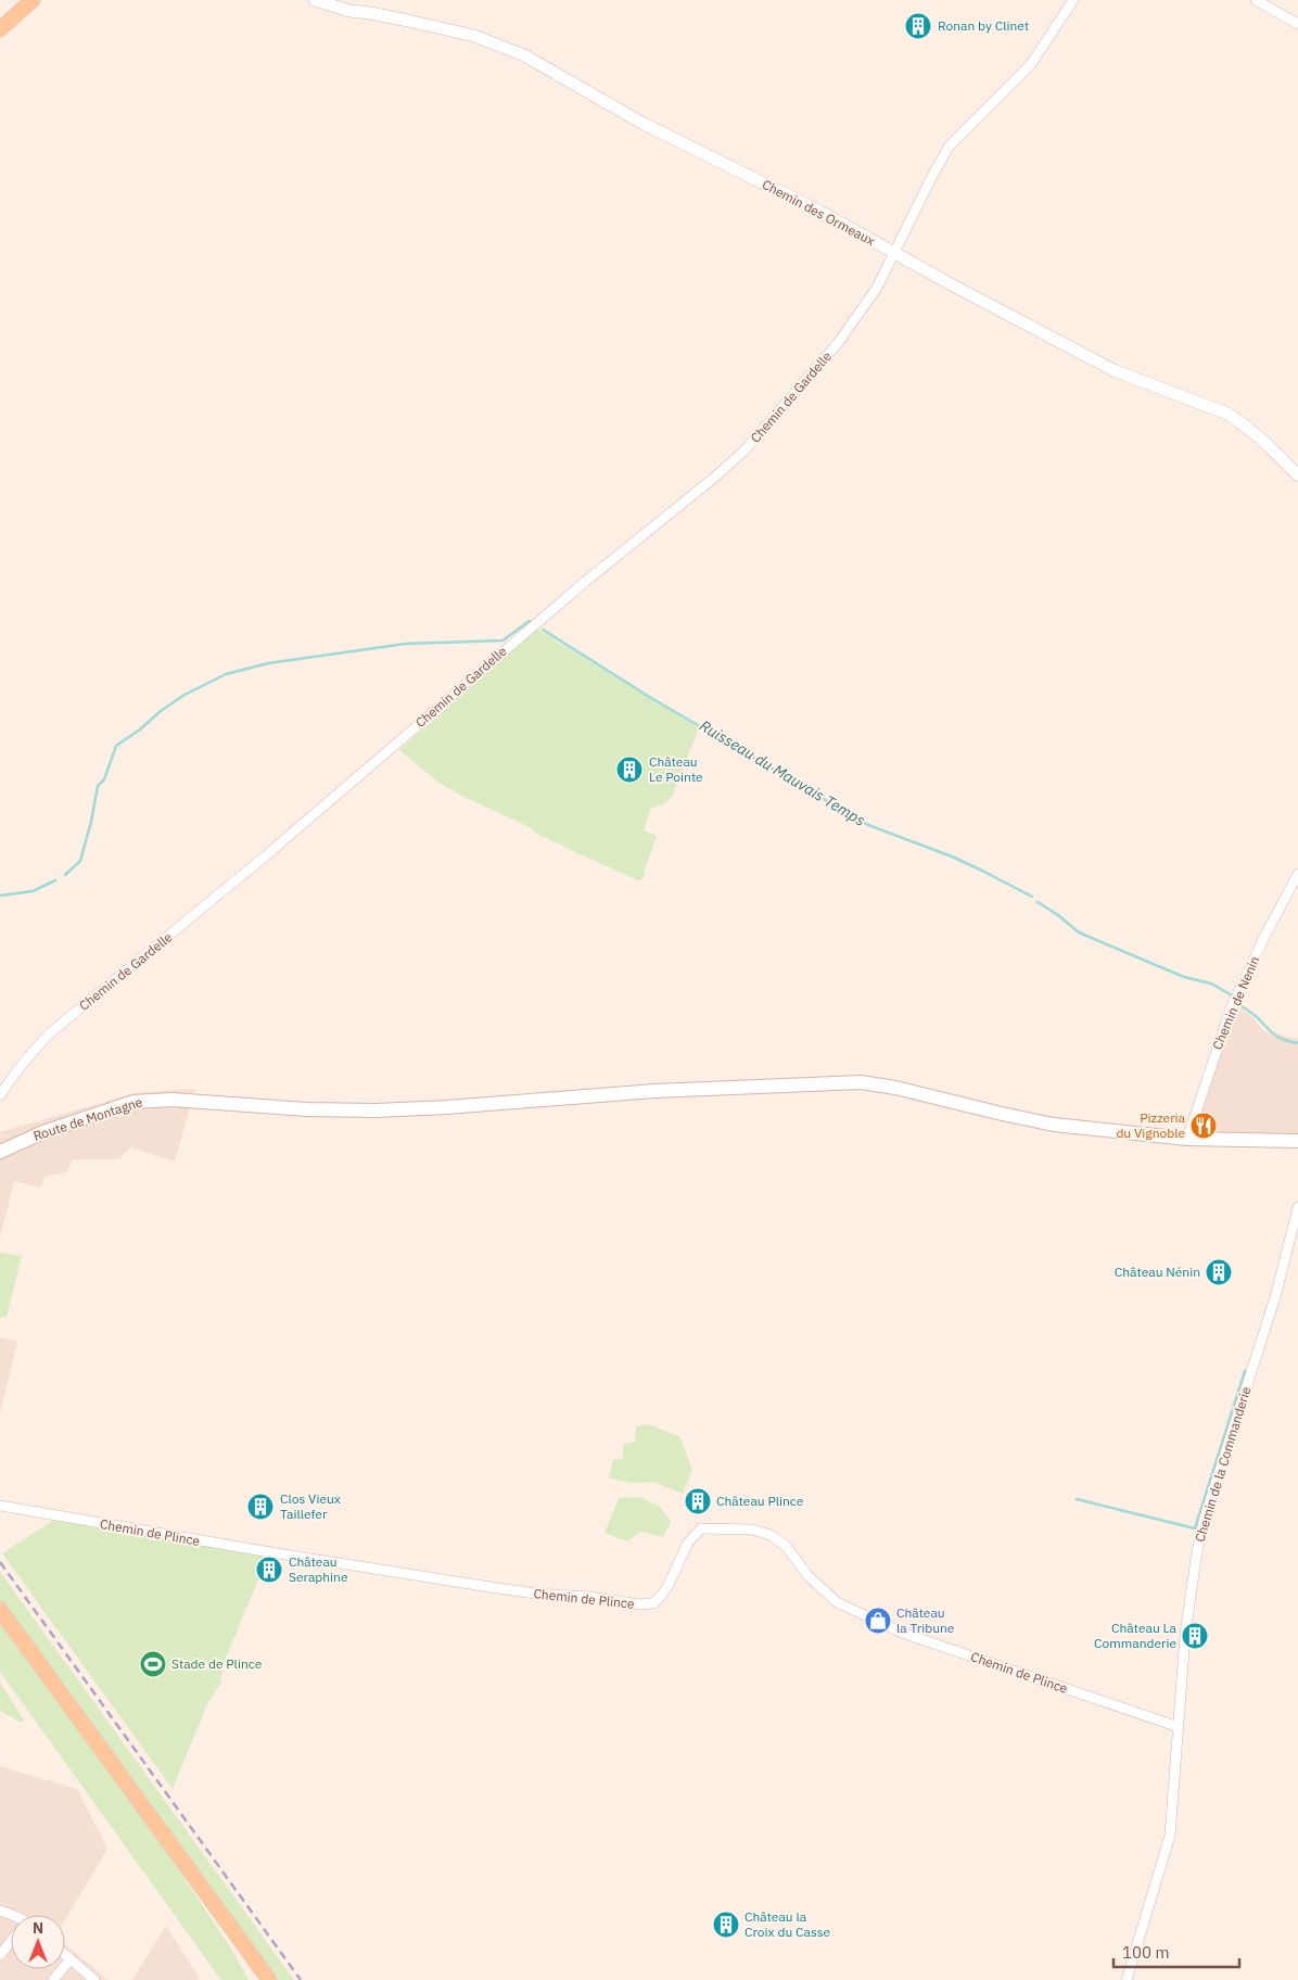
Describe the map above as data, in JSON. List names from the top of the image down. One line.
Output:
{"streets":{"main road":["Route de Montagne"],"street":["Chemin des Ormeaux","Chemin de Gardelle","Chemin de Nenin","Chemin de la Commanderie","Chemin de Plince"]},"crossings":[["Chemin des Ormeaux","Chemin de Gardelle"],["Chemin de Nenin","Route de Montagne"],["Chemin de la Commanderie","Chemin de Plince"]],"water":["Ruisseau du Mauvais Temps"],"places":{"building":["Ronan by Clinet","Château Le Pointe","Château Nénin","Château Plince","Clos Vieux Taillefer","Château Seraphine","Château La Commanderie","Château la Croix du Casse"],"restaurant":["Pizzeria du Vignoble"],"shop":["Château la Tribune"],"sports":["Stade de Plince"]},"scale_bar":"100 m","north":"top"}
